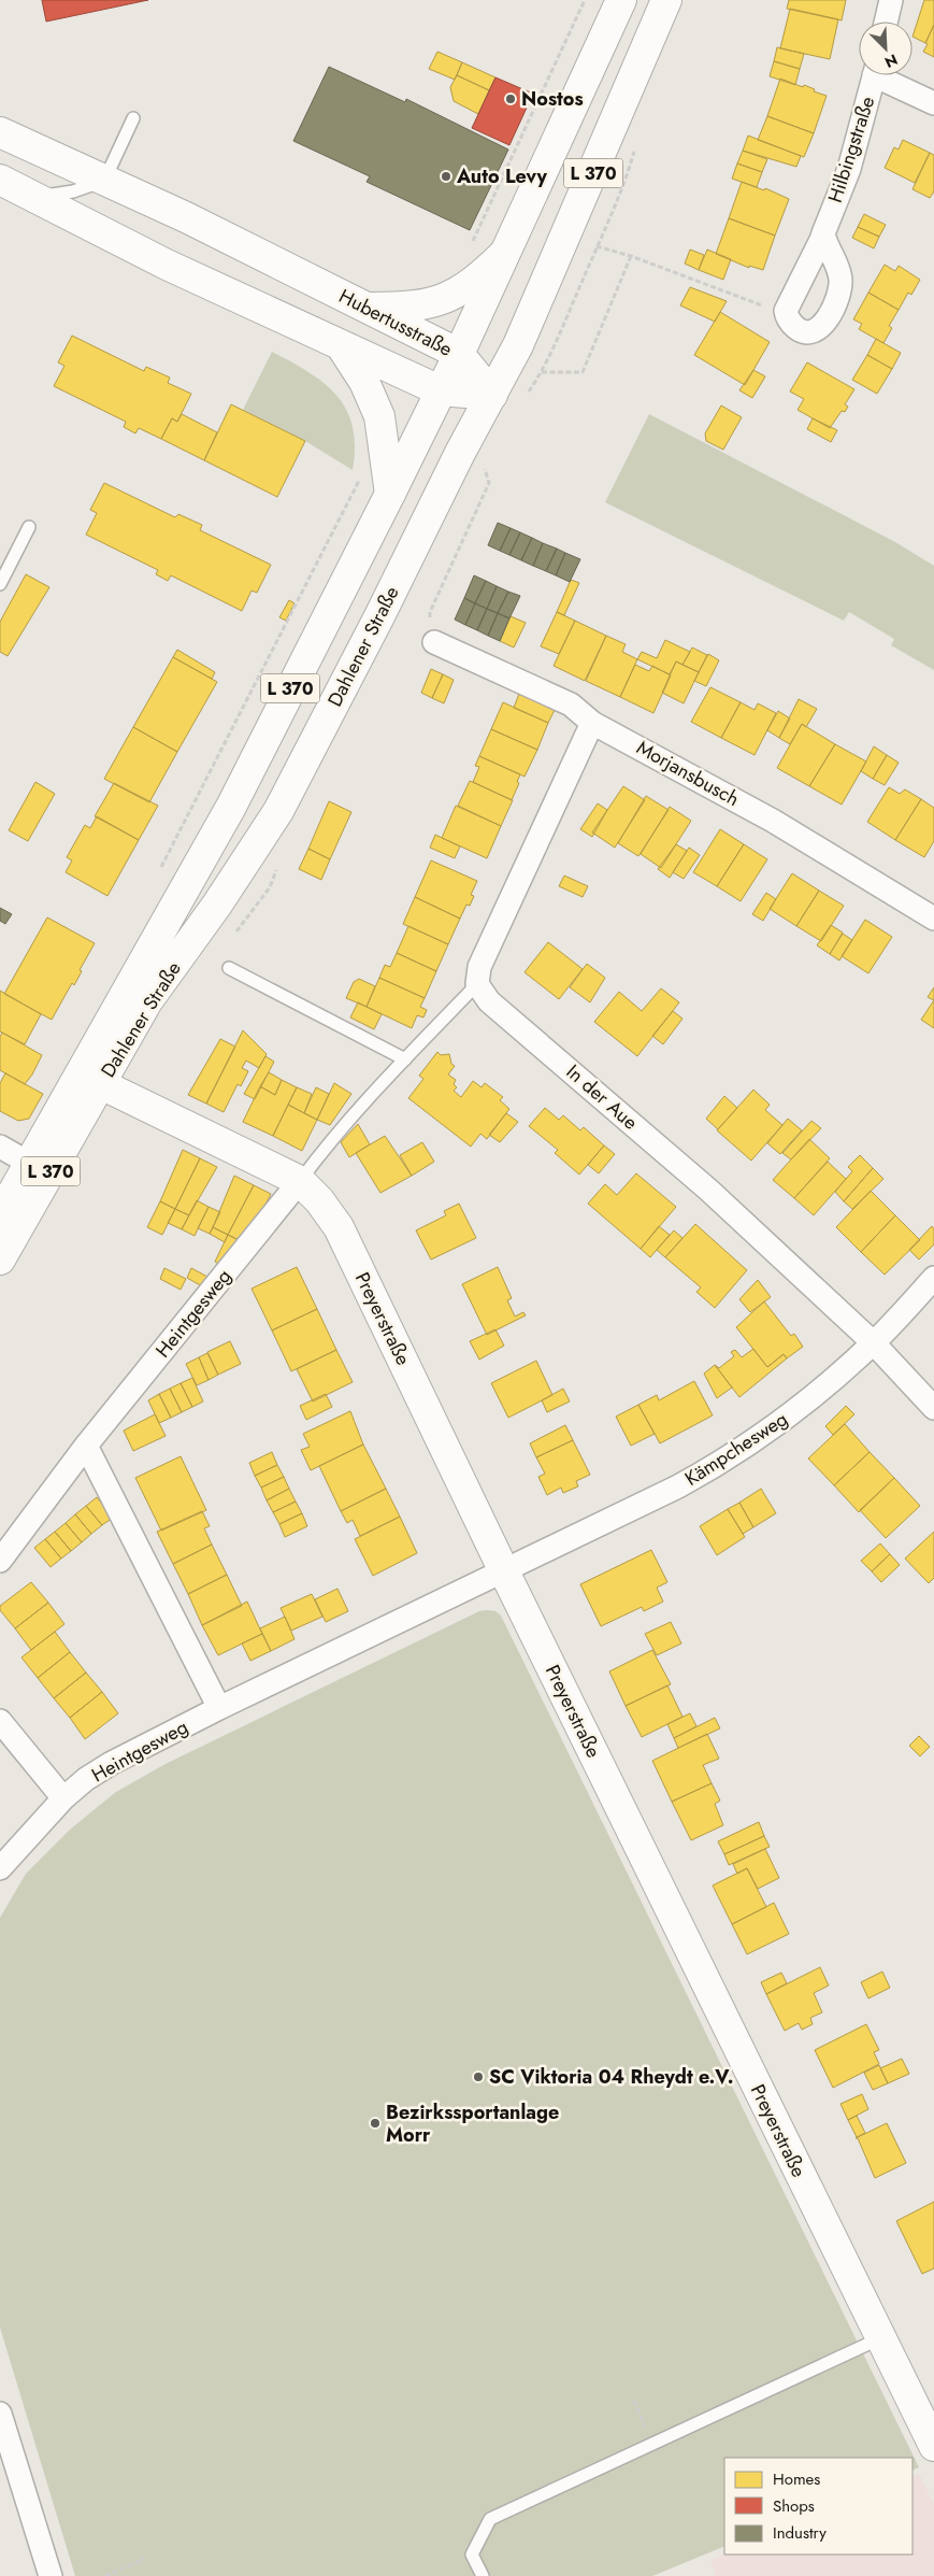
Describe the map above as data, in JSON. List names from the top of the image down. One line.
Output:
{"streets":{"main road":["L 370","Hubertusstraße","Dahlener Straße","Preyerstraße"],"street":["Hilbingstraße","Morjansbusch","In der Aue","Heintgesweg","Kämpchesweg"]},"crossings":[["Hubertusstraße","Dahlener Straße"],["Dahlener Straße","Preyerstraße"],["In der Aue","Kämpchesweg"],["Heintgesweg","Preyerstraße"],["Heintgesweg","Kämpchesweg"],["Preyerstraße","Kämpchesweg"]],"places":["Nostos","Auto Levy","SC Viktoria 04 Rheydt e.V.","Bezirkssportanlage Morr"],"legend":["Homes","Shops","Industry"],"north":"bottom right"}
